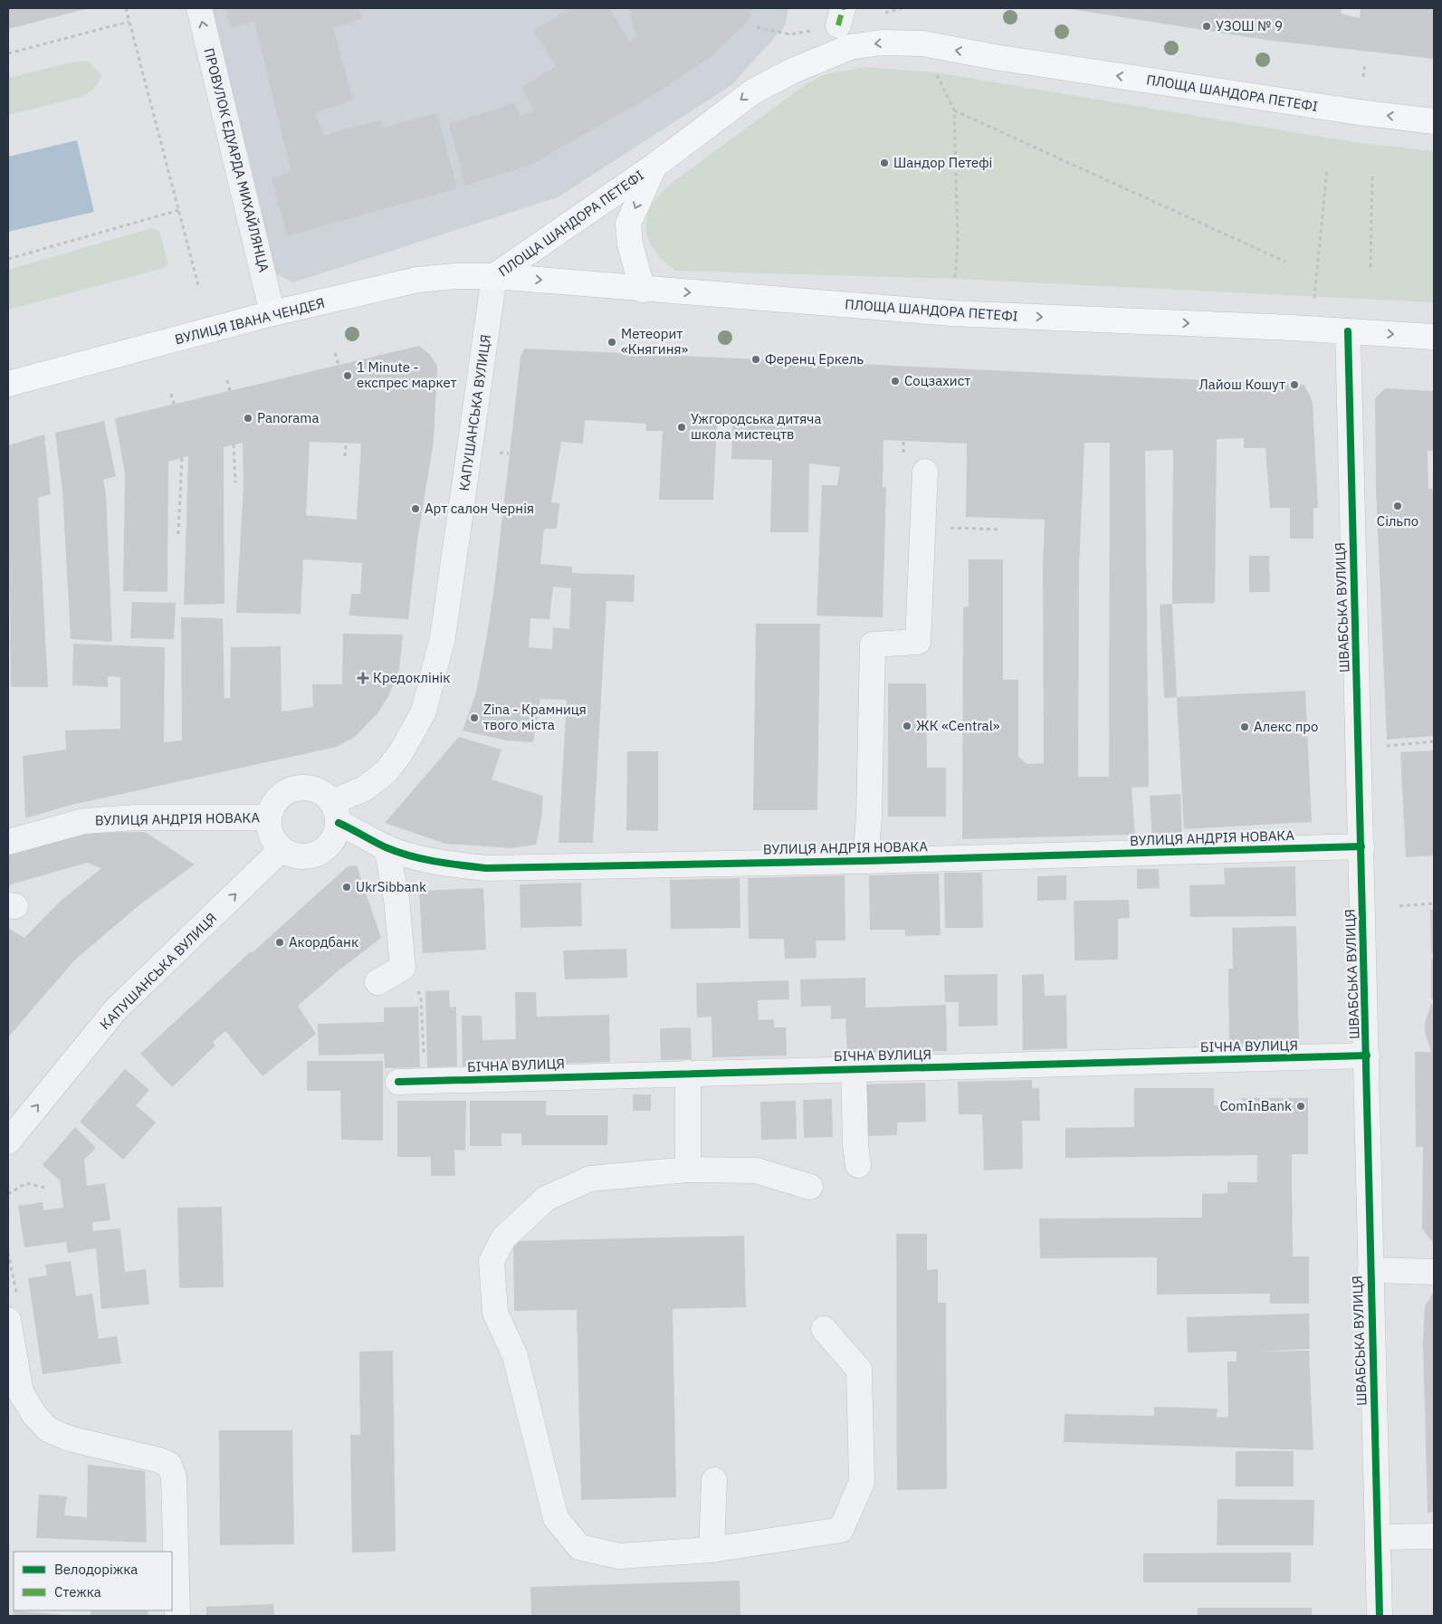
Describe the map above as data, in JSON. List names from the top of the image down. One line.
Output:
{"streets":{"main road":["ПЛОЩА ШАНДОРА ПЕТЕФІ","ВУЛИЦЯ ІВАНА ЧЕНДЕЯ"],"street":["ПРОВУЛОК ЕДУАРДА МИХАЙЛЯНЦА","КАПУШАНСЬКА ВУЛИЦЯ","ШВАБСЬКА ВУЛИЦЯ","ВУЛИЦЯ АНДРІЯ НОВАКА","БІЧНА ВУЛИЦЯ"]},"crossings":[["ПЛОЩА ШАНДОРА ПЕТЕФІ","ВУЛИЦЯ ІВАНА ЧЕНДЕЯ"],["ПЛОЩА ШАНДОРА ПЕТЕФІ","КАПУШАНСЬКА ВУЛИЦЯ"],["ПЛОЩА ШАНДОРА ПЕТЕФІ","ШВАБСЬКА ВУЛИЦЯ"],["ПРОВУЛОК ЕДУАРДА МИХАЙЛЯНЦА","ВУЛИЦЯ ІВАНА ЧЕНДЕЯ"],["ВУЛИЦЯ ІВАНА ЧЕНДЕЯ","КАПУШАНСЬКА ВУЛИЦЯ"],["КАПУШАНСЬКА ВУЛИЦЯ","ВУЛИЦЯ АНДРІЯ НОВАКА"],["ШВАБСЬКА ВУЛИЦЯ","ВУЛИЦЯ АНДРІЯ НОВАКА"],["ШВАБСЬКА ВУЛИЦЯ","БІЧНА ВУЛИЦЯ"]],"one_way":["ПРОВУЛОК ЕДУАРДА МИХАЙЛЯНЦА","КАПУШАНСЬКА ВУЛИЦЯ"],"places":{"other":["УЗОШ № 9","Шандор Петефі","Метеорит «Княгиня»","Ференц Еркель","1 Minute - експрес маркет","Соцзахист","Лайош Кошут","Panorama","Ужгородська дитяча школа мистецтв","Сільпо","Арт салон Чернія","Zina - Крамниця твого міста","ЖК «Central»","Алекс про","UkrSibbank","Акордбанк","ComInBank"],"health":["Кредоклінік"]},"legend":["Велодоріжка","Стежка"]}
